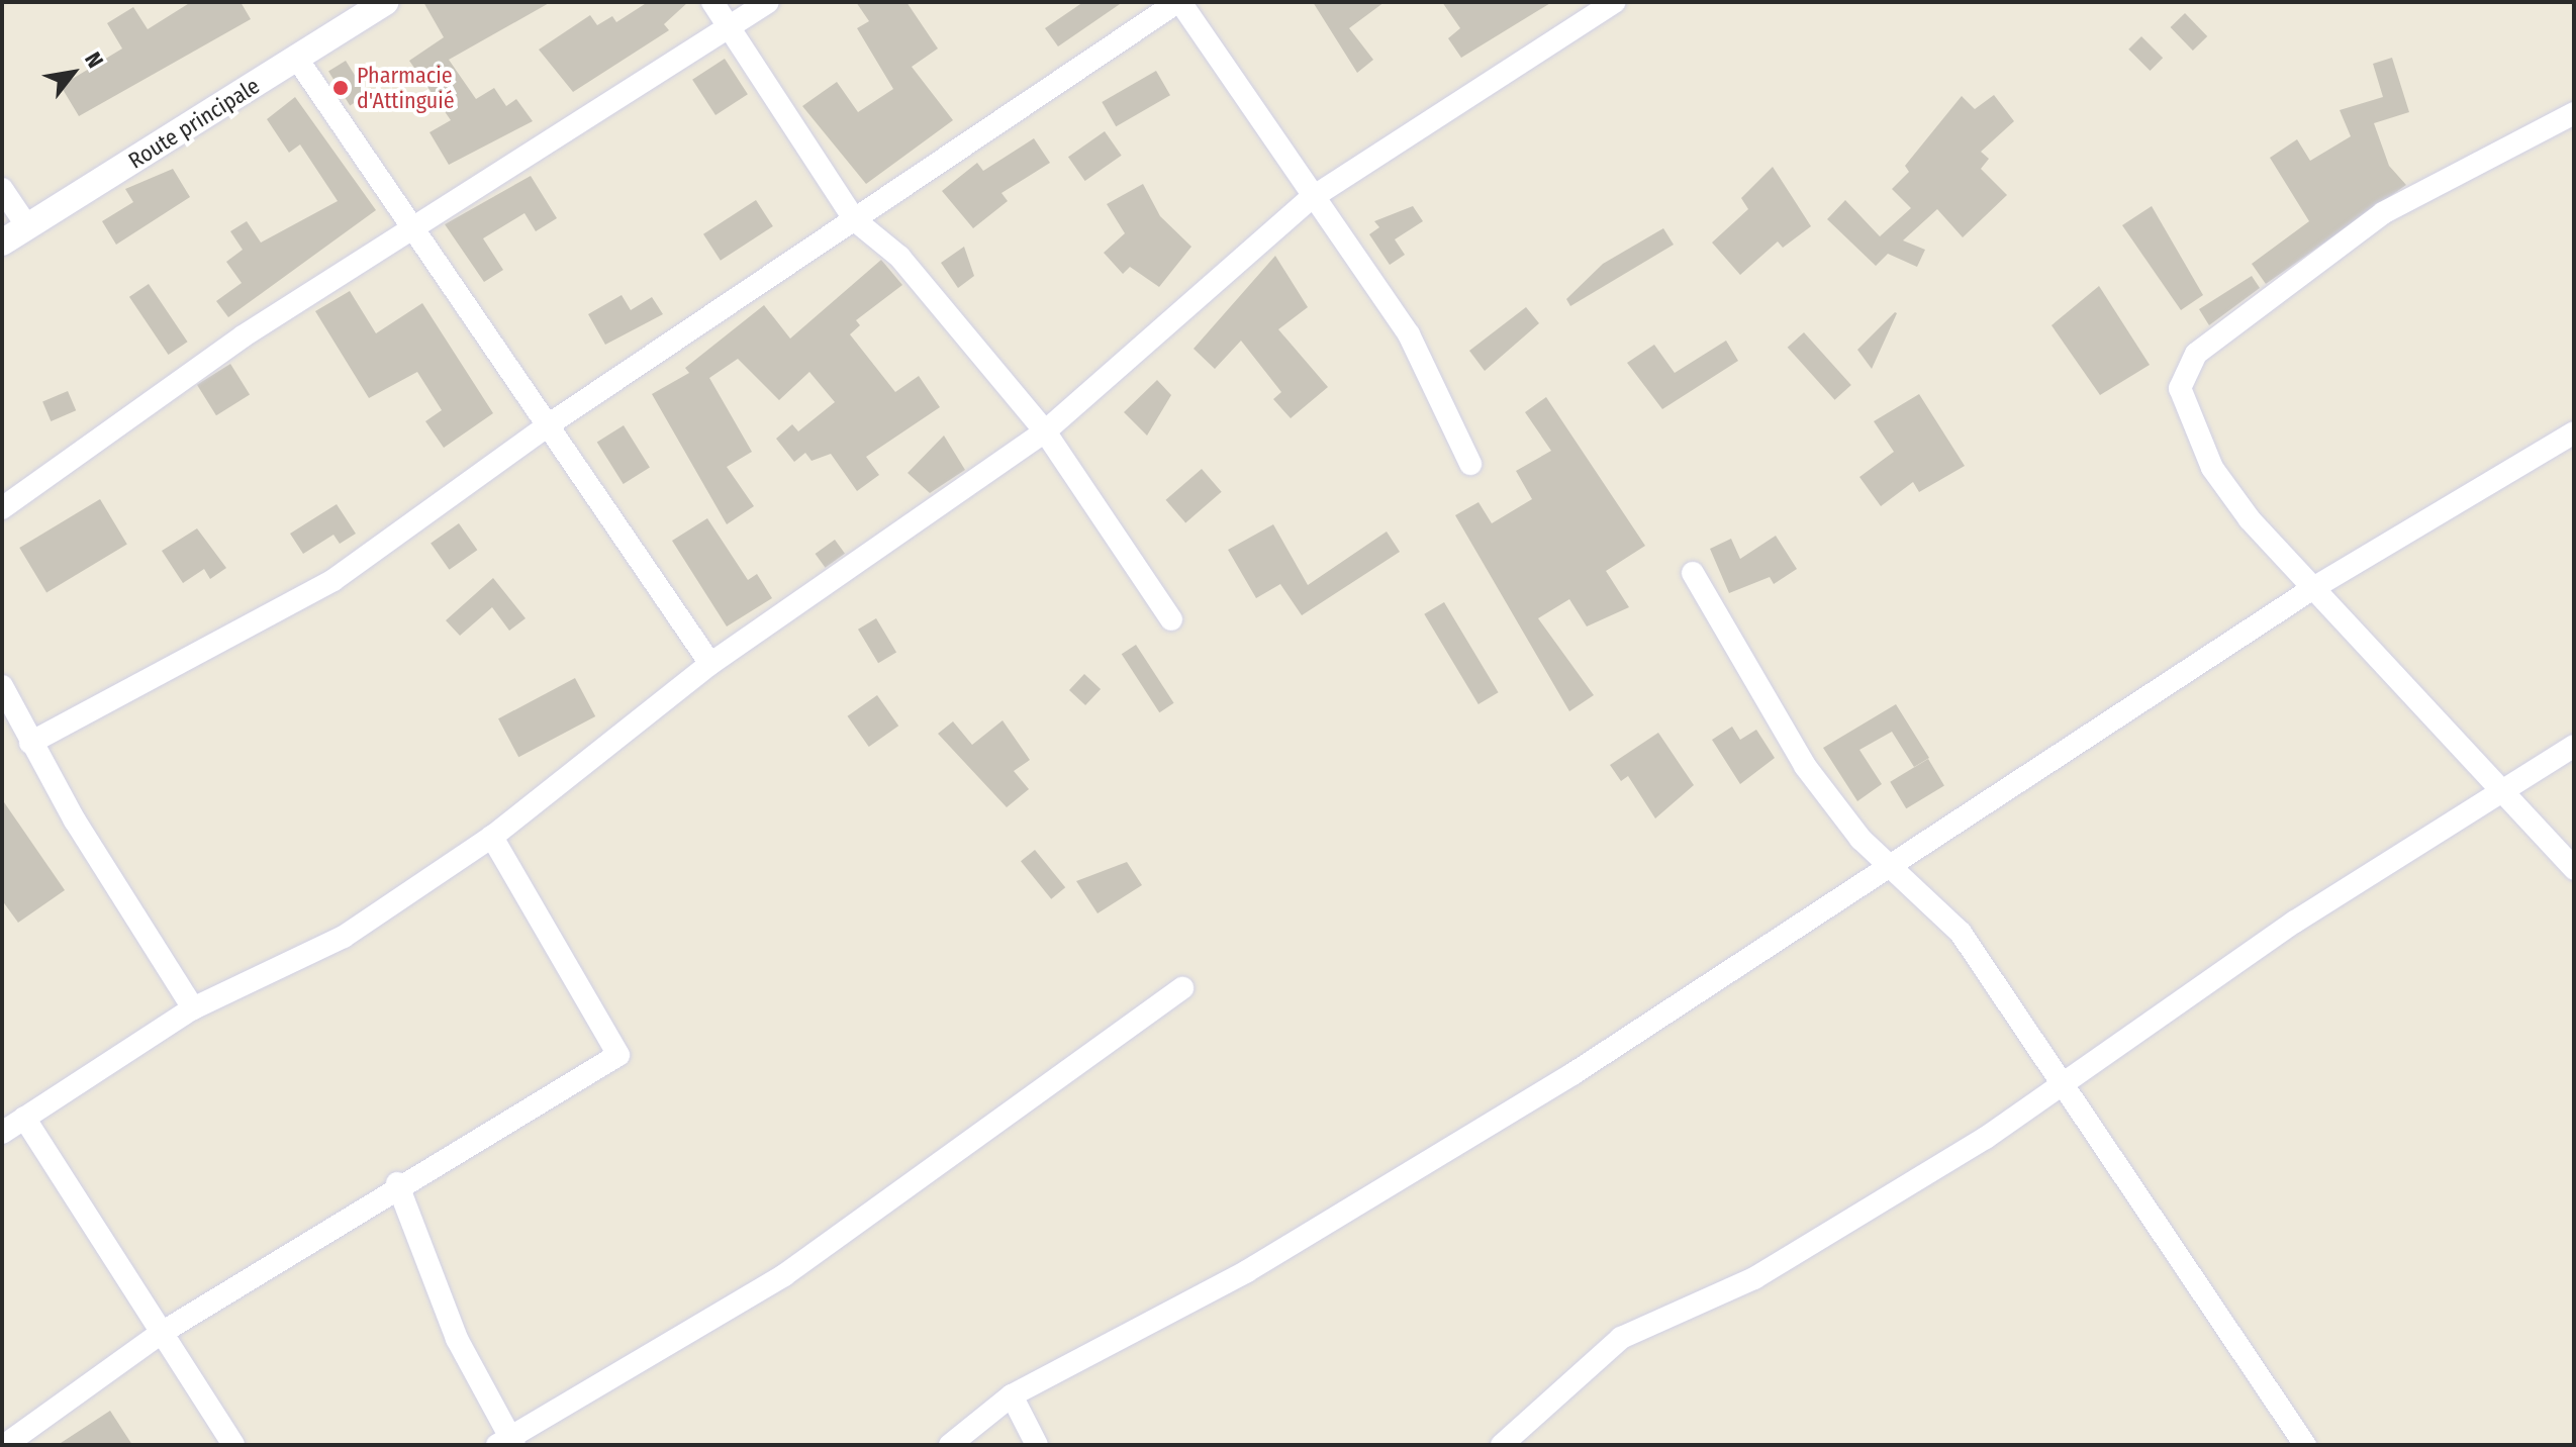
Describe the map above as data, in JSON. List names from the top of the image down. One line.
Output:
{"streets":{"street":["Route principale"]},"places":["Pharmacie d'Attinguié"],"north":"top right"}
